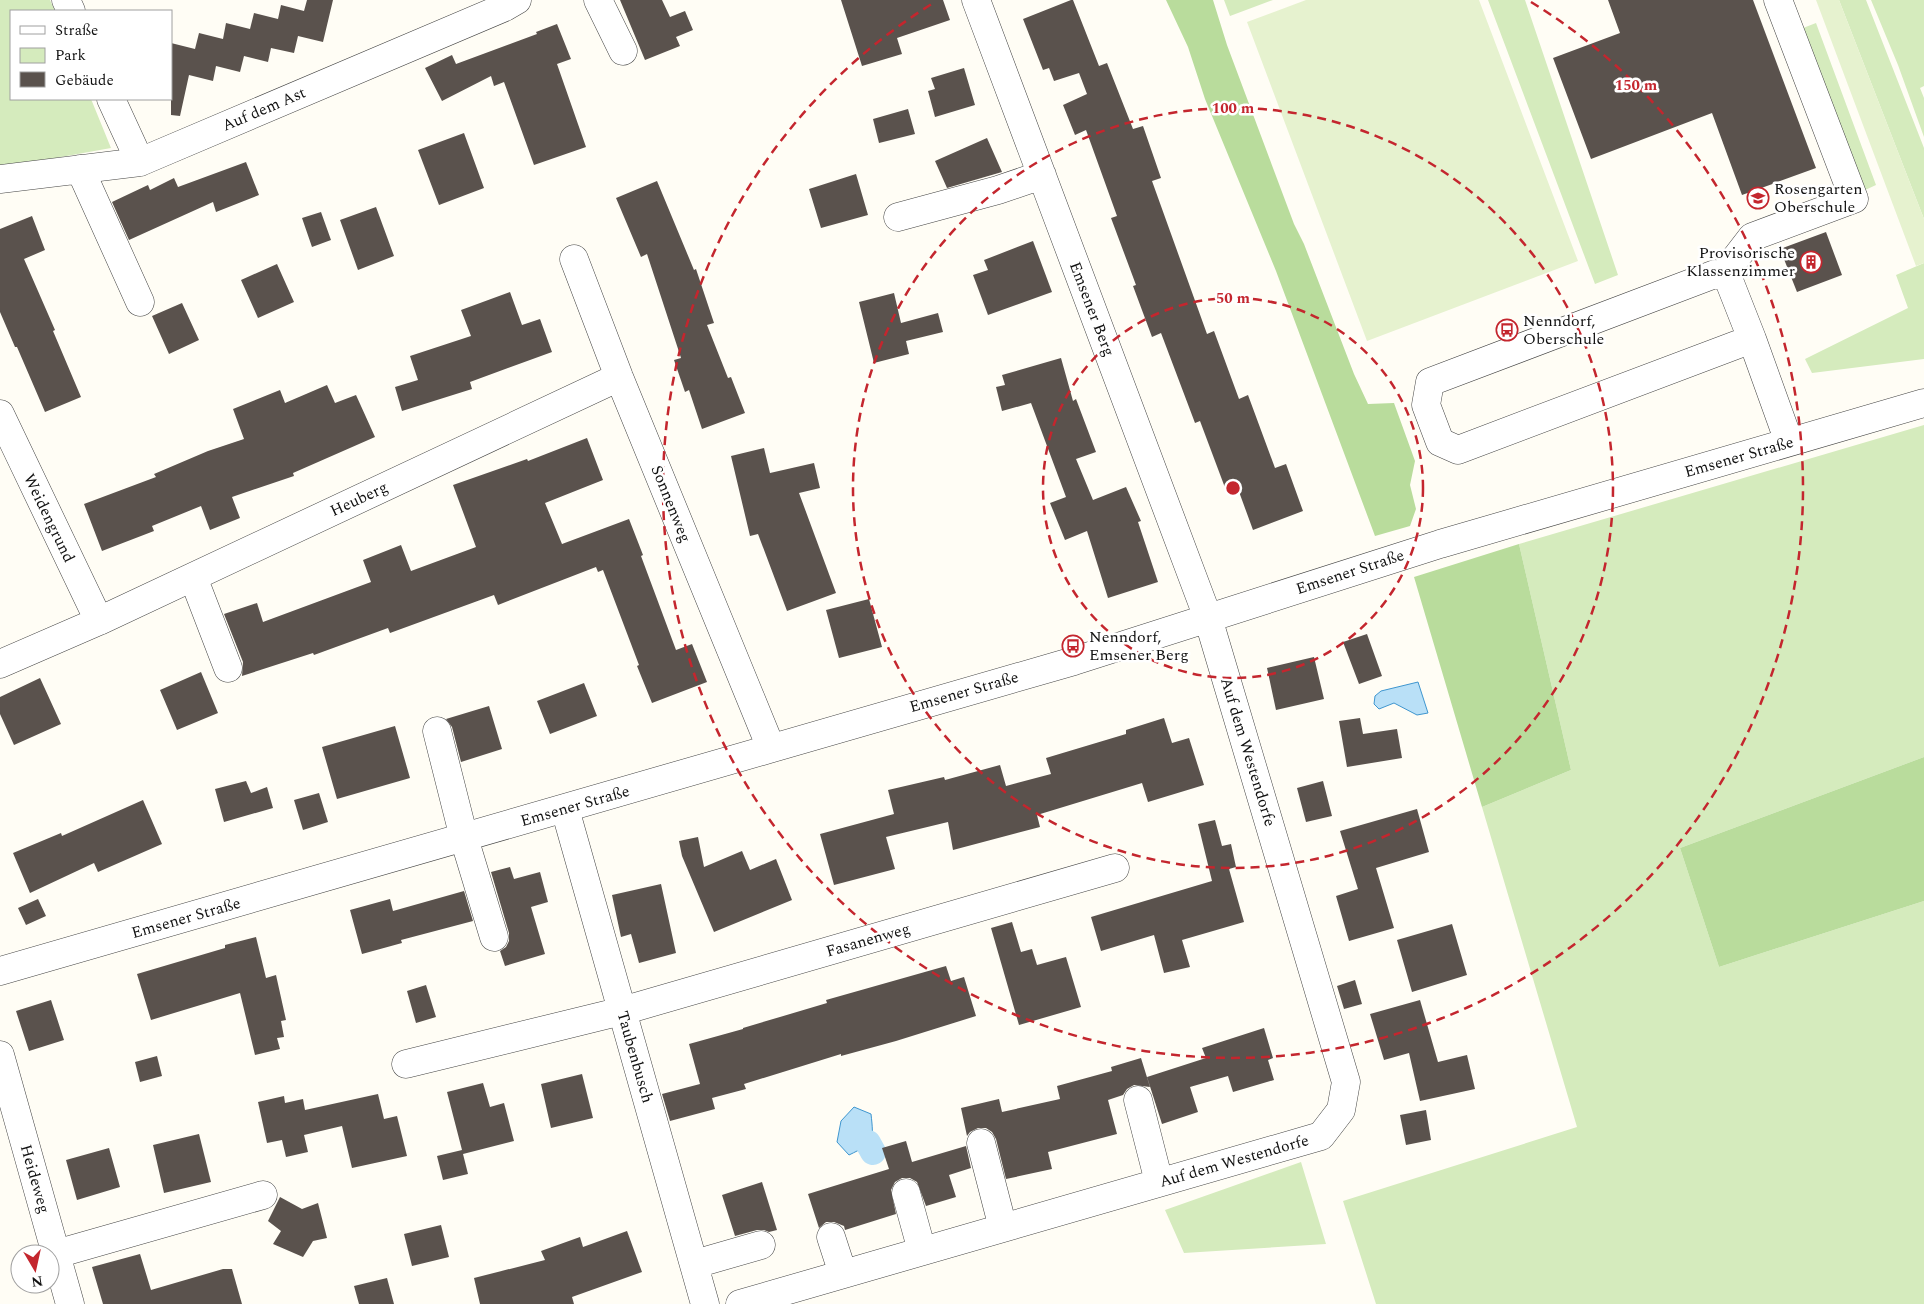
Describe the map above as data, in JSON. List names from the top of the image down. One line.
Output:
{"streets":{"street":["Auf dem Ast","Emsener Berg","Emsener Straße","Heuberg","Sonnenweg","Weidengrund","Auf dem Westendorfe","Fasanenweg","Taubenbusch","Heideweg"]},"crossings":[["Emsener Berg","Emsener Straße"],["Emsener Berg","Auf dem Westendorfe"],["Emsener Straße","Sonnenweg"],["Emsener Straße","Auf dem Westendorfe"],["Emsener Straße","Taubenbusch"],["Heuberg","Sonnenweg"],["Heuberg","Weidengrund"],["Fasanenweg","Taubenbusch"]],"places":{"school or university":["Rosengarten Oberschule"],"building":["Provisorische Klassenzimmer"],"bus stop":["Nenndorf, Oberschule","Nenndorf, Emsener Berg"]},"legend":["Straße","Park","Gebäude"],"north":"bottom","rings":["150 m","100 m","50 m"]}
